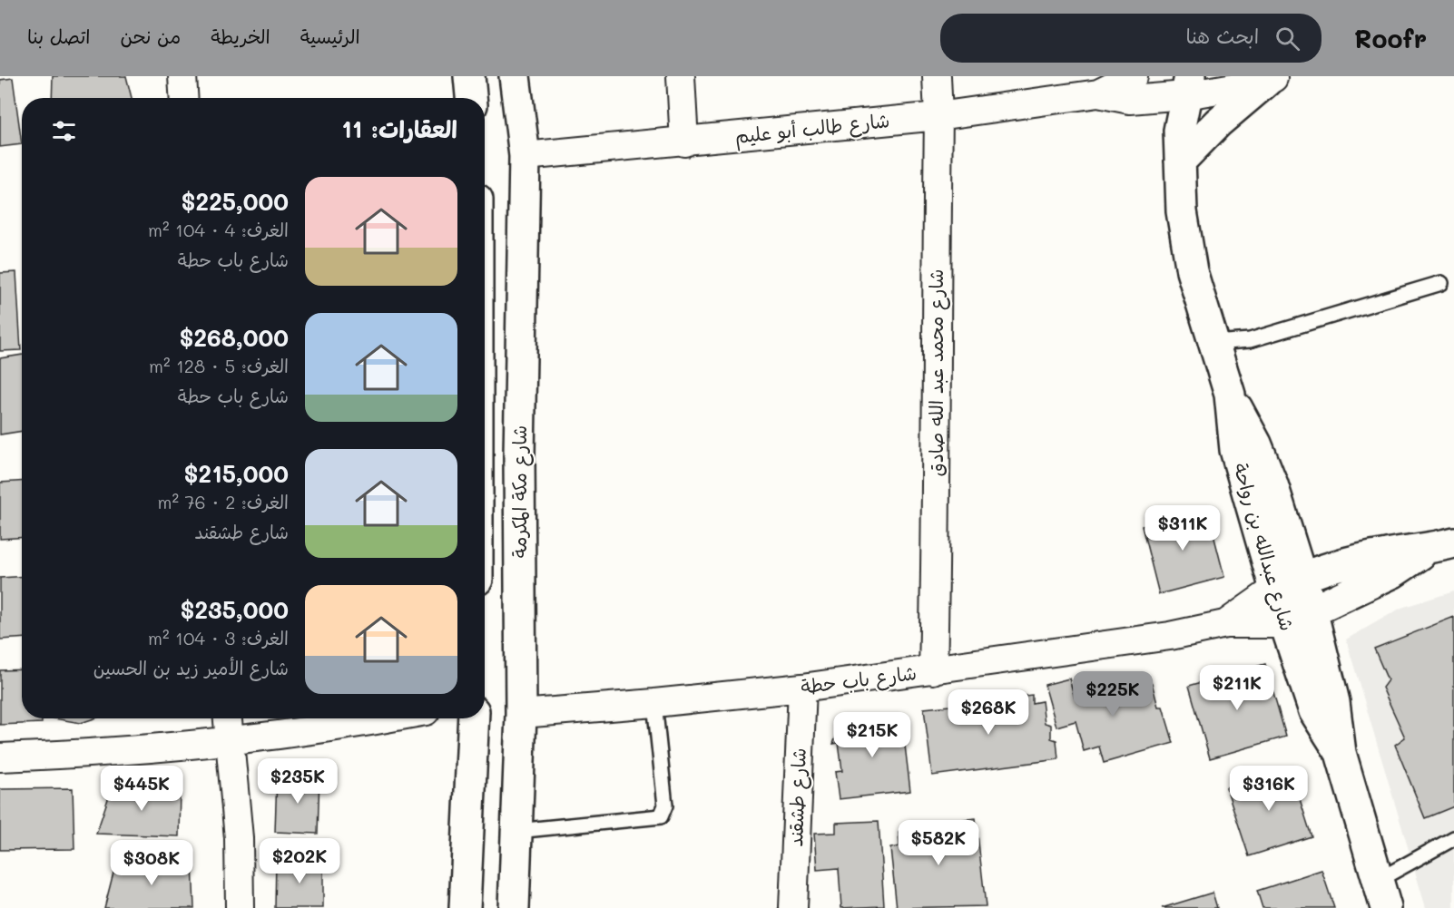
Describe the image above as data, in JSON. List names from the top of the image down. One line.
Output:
{"streets":{"street":["شارع طالب أبو عليم","شارع محمد عبد الله صادق","شارع مكة المكرمة","شارع عبدالله بن رواحة","شارع باب حطة","شارع طشقند"]},"crossings":[["شارع طالب أبو عليم","شارع محمد عبد الله صادق"],["شارع طالب أبو عليم","شارع مكة المكرمة"],["شارع طالب أبو عليم","شارع عبدالله بن رواحة"],["شارع محمد عبد الله صادق","شارع باب حطة"],["شارع مكة المكرمة","شارع باب حطة"],["شارع عبدالله بن رواحة","شارع باب حطة"],["شارع باب حطة","شارع طشقند"]],"page":{"header":"Roofr","search":"ابحث هنا","nav":["الرئيسية","الخريطة","من نحن","اتصل بنا"],"heading":"العقارات: 11","list":[{"name":"$225,000","note":"الغرف: 4 · 104 m² · شارع باب حطة"},{"name":"$268,000","note":"الغرف: 5 · 128 m² · شارع باب حطة"},{"name":"$215,000","note":"الغرف: 2 · 76 m² · شارع طشقند"},{"name":"$235,000","note":"الغرف: 3 · 104 m² · شارع الأمير زيد بن الحسين"}],"price":["$311K","$211K","$225K","$268K","$215K","$235K","$445K","$316K","$582K","$202K","$308K"]}}
